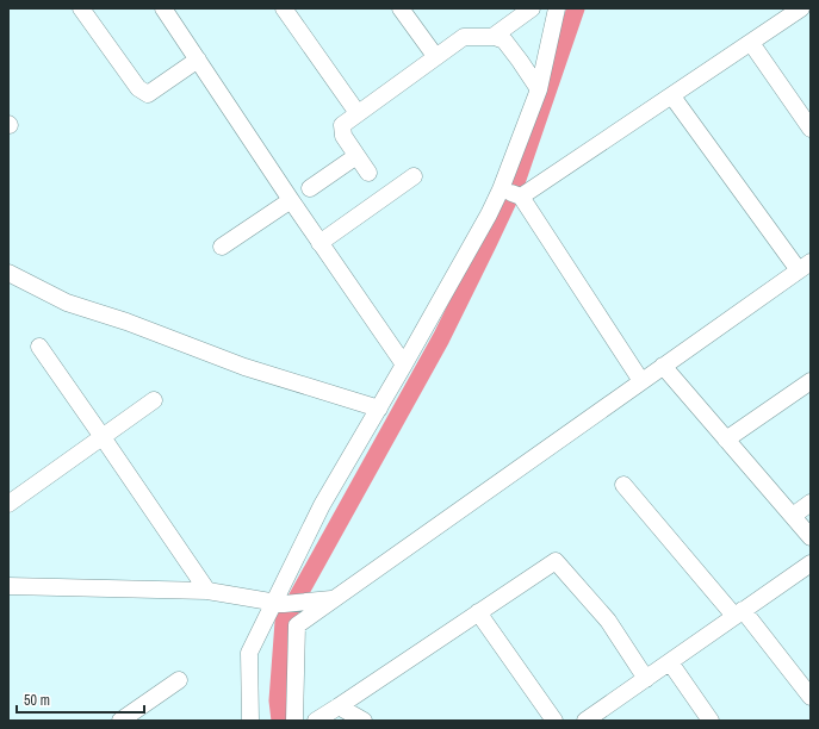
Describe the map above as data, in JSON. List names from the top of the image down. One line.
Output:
{"scale_bar":"50 m"}
